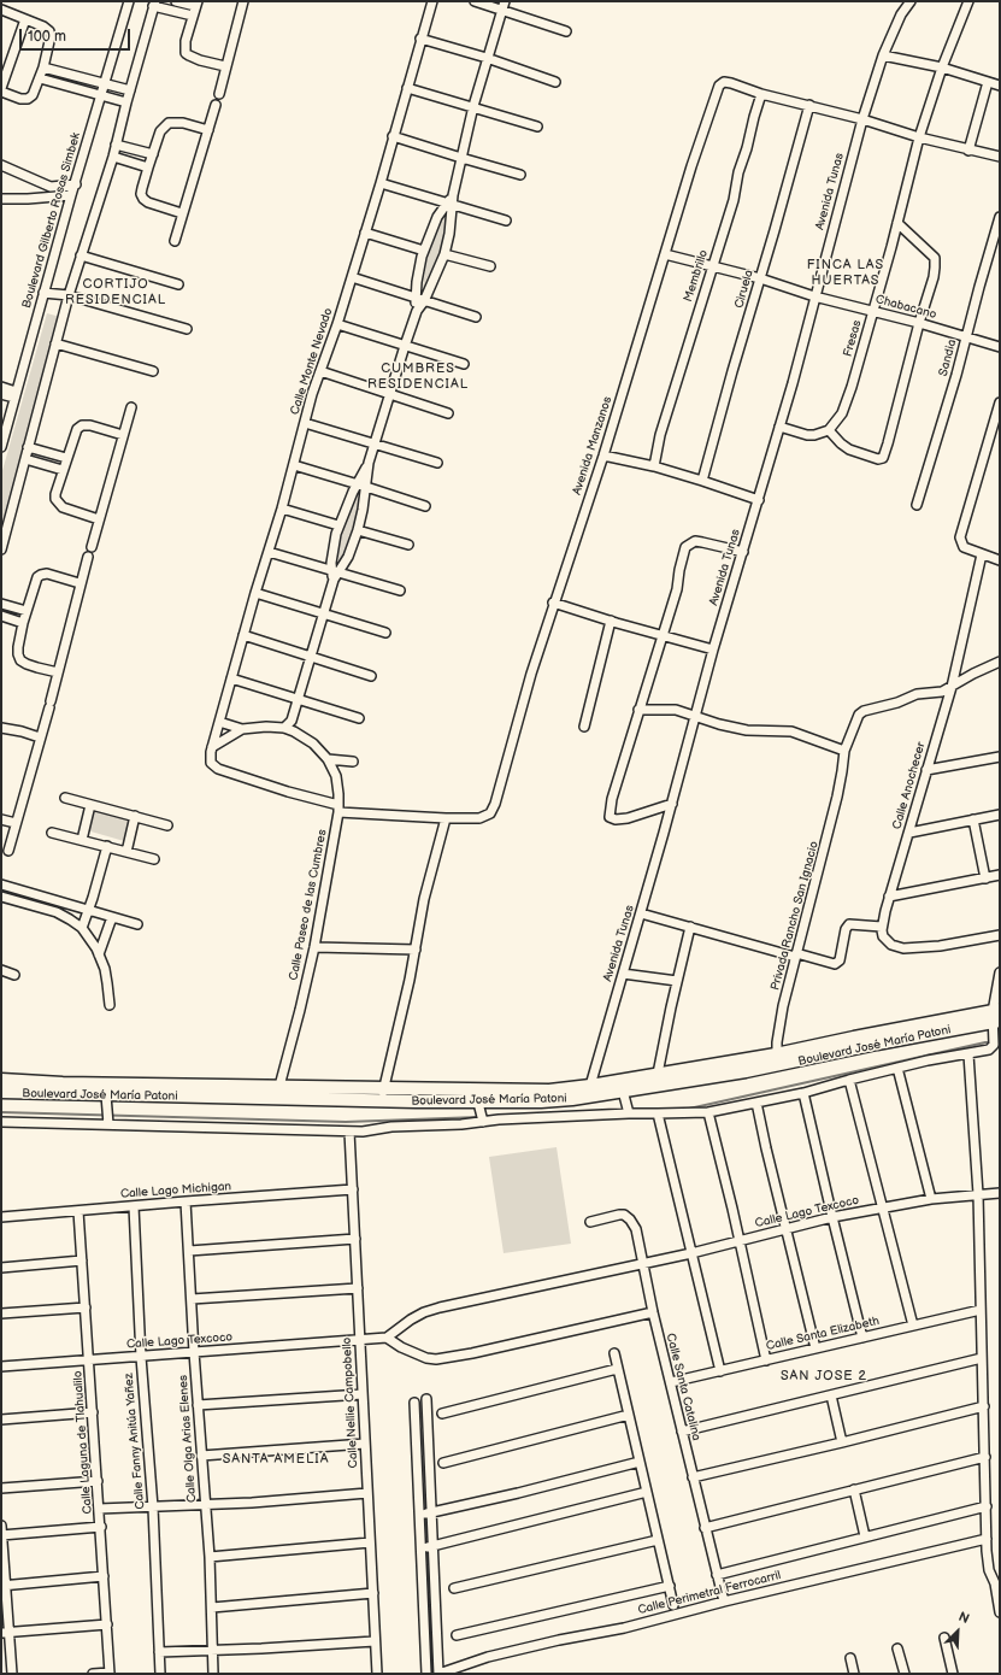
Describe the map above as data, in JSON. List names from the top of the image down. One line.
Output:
{"streets":{"main road":["Boulevard José María Patoni"],"street":["Avenida Tunas","Boulevard Gilberto Rosas Simbek","Membrillo","Ciruela","Chabacano","Fresas","Sandia","Calle Monte Nevado","Avenida Manzanos","Calle Anochecer","Calle Paseo de las Cumbres","Privada Rancho San Ignacio","Calle Lago Michigan","Calle Lago Texcoco","Calle Santa Elizabeth","Calle Santa Catalina","Calle Nellie Campobello","Calle Olga Arias Elenes","Calle Fanny Anitúa Yañez","Calle Laguna de Tlahualilo","Calle Perimetral Ferrocarril"]},"crossings":[["Avenida Tunas","Chabacano"],["Avenida Tunas","Boulevard José María Patoni"],["Membrillo","Chabacano"],["Membrillo","Avenida Manzanos"],["Ciruela","Chabacano"],["Chabacano","Fresas"],["Chabacano","Sandia"],["Chabacano","Avenida Manzanos"],["Calle Monte Nevado","Calle Paseo de las Cumbres"],["Calle Paseo de las Cumbres","Boulevard José María Patoni"],["Privada Rancho San Ignacio","Boulevard José María Patoni"],["Calle Lago Michigan","Calle Nellie Campobello"],["Calle Lago Michigan","Calle Olga Arias Elenes"],["Calle Lago Michigan","Calle Fanny Anitúa Yañez"],["Calle Lago Michigan","Calle Laguna de Tlahualilo"],["Calle Lago Texcoco","Calle Santa Catalina"],["Calle Lago Texcoco","Calle Nellie Campobello"],["Calle Lago Texcoco","Calle Olga Arias Elenes"],["Calle Lago Texcoco","Calle Fanny Anitúa Yañez"],["Calle Lago Texcoco","Calle Laguna de Tlahualilo"],["Calle Santa Elizabeth","Calle Santa Catalina"],["Calle Santa Catalina","Calle Perimetral Ferrocarril"]],"districts":["FINCA LAS HUERTAS","CORTIJO RESIDENCIAL","CUMBRES RESIDENCIAL","SAN JOSE 2","SANTA AMELIA"],"scale_bar":"100 m","north":"top right"}
